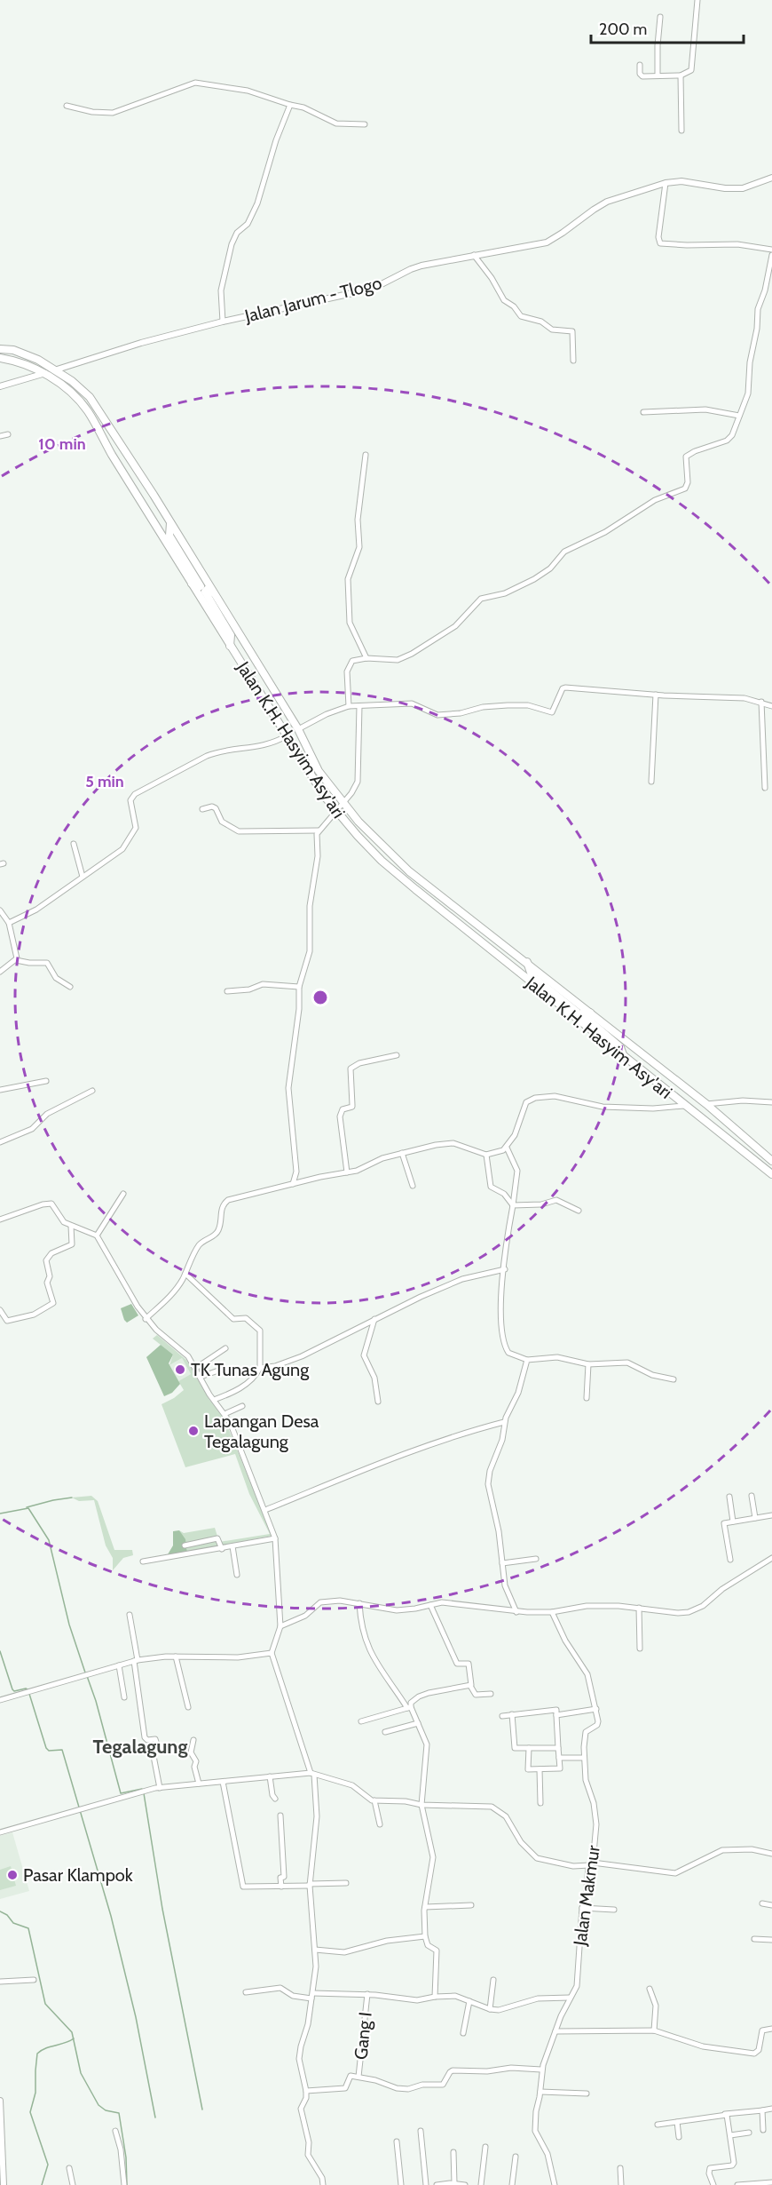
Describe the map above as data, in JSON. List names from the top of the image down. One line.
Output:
{"streets":{"highway":["Jalan K.H. Hasyim Asy'ari"],"street":["Jalan Jarum - Tlogo","Jalan Makmur","Gang I"]},"crossings":[["Jalan Jarum - Tlogo","Jalan K.H. Hasyim Asy'ari"]],"districts":["Tegalagung"],"places":["TK Tunas Agung","Lapangan Desa Tegalagung","Pasar Klampok"],"scale_bar":"200 m","rings":["10 min","5 min"]}
